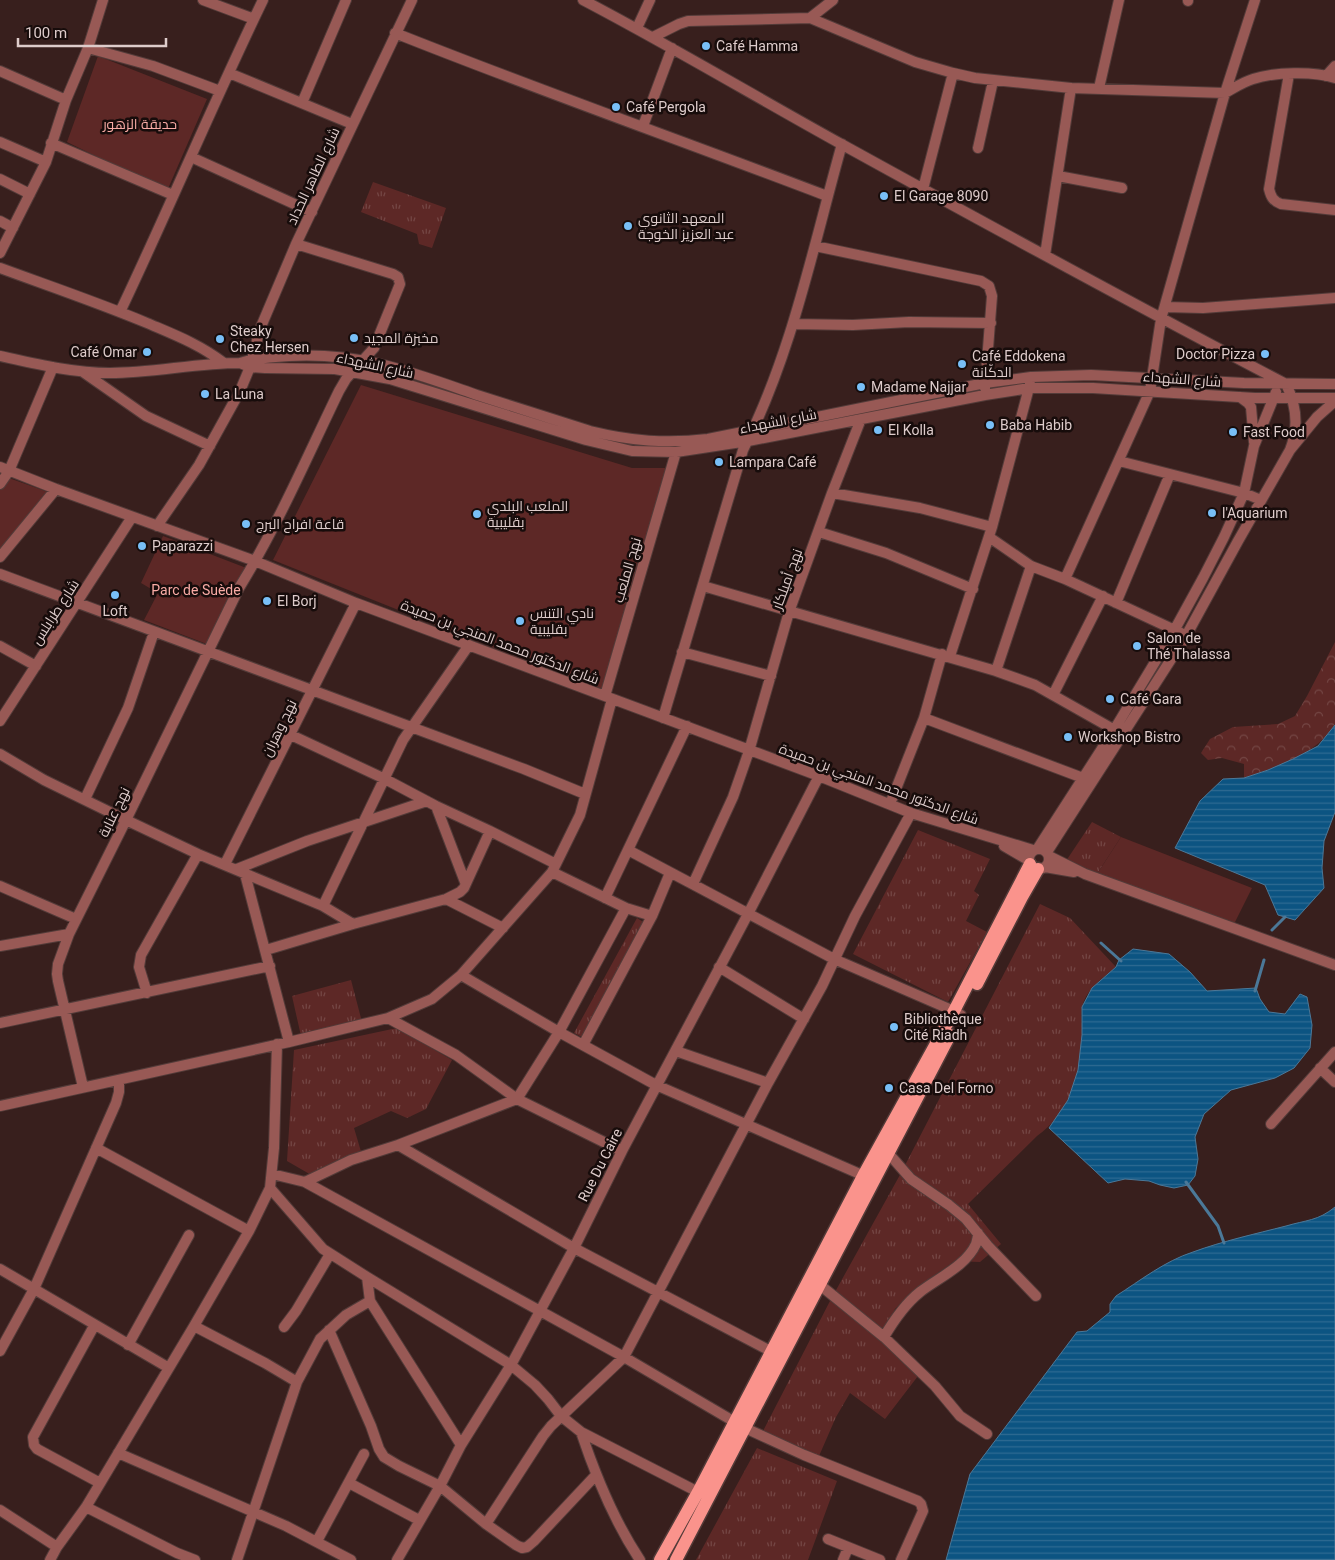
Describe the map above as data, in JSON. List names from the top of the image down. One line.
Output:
{"streets":{"street":["شارع الطاهر الحداد","شارع الشهداء","نهج الملعب","نهج أميلكار","شارع طرابلس","شارع الدكتور محمد المنجي بن حميدة","نهج وهران","نهج عنابة","Rue Du Caire"]},"crossings":[["شارع الطاهر الحداد","شارع الشهداء"],["شارع الطاهر الحداد","شارع الدكتور محمد المنجي بن حميدة"],["شارع الطاهر الحداد","نهج عنابة"],["شارع الشهداء","نهج الملعب"],["شارع الشهداء","نهج أميلكار"],["شارع الشهداء","نهج عنابة"],["نهج الملعب","شارع الدكتور محمد المنجي بن حميدة"],["نهج الملعب","نهج عنابة"],["نهج أميلكار","شارع الدكتور محمد المنجي بن حميدة"],["شارع طرابلس","شارع الدكتور محمد المنجي بن حميدة"],["شارع الدكتور محمد المنجي بن حميدة","نهج وهران"],["شارع الدكتور محمد المنجي بن حميدة","نهج عنابة"],["شارع الدكتور محمد المنجي بن حميدة","Rue Du Caire"]],"parks":["حديقة الزهور","Parc de Suède"],"places":["Café Hamma","Café Pergola","El Garage 8090","المعهد الثانوي عبد العزيز الخوجة","مخبزة المجيد","Steaky Chez Hersen","Café Omar","Doctor Pizza","Café Eddokena الدكّانة","Madame Najjar","La Luna","Baba Habib","El Kolla","Fast Food","Lampara Café","l'Aquarium","الملعب البلدي بقليبية","قاعة افراح البرج","Paparazzi","Loft","El Borj","نادي التنس بقليبية","Salon de Thé Thalassa","Café Gara","Workshop Bistro","Bibliothèque Cité Riadh","Casa Del Forno"],"scale_bar":"100 m"}
